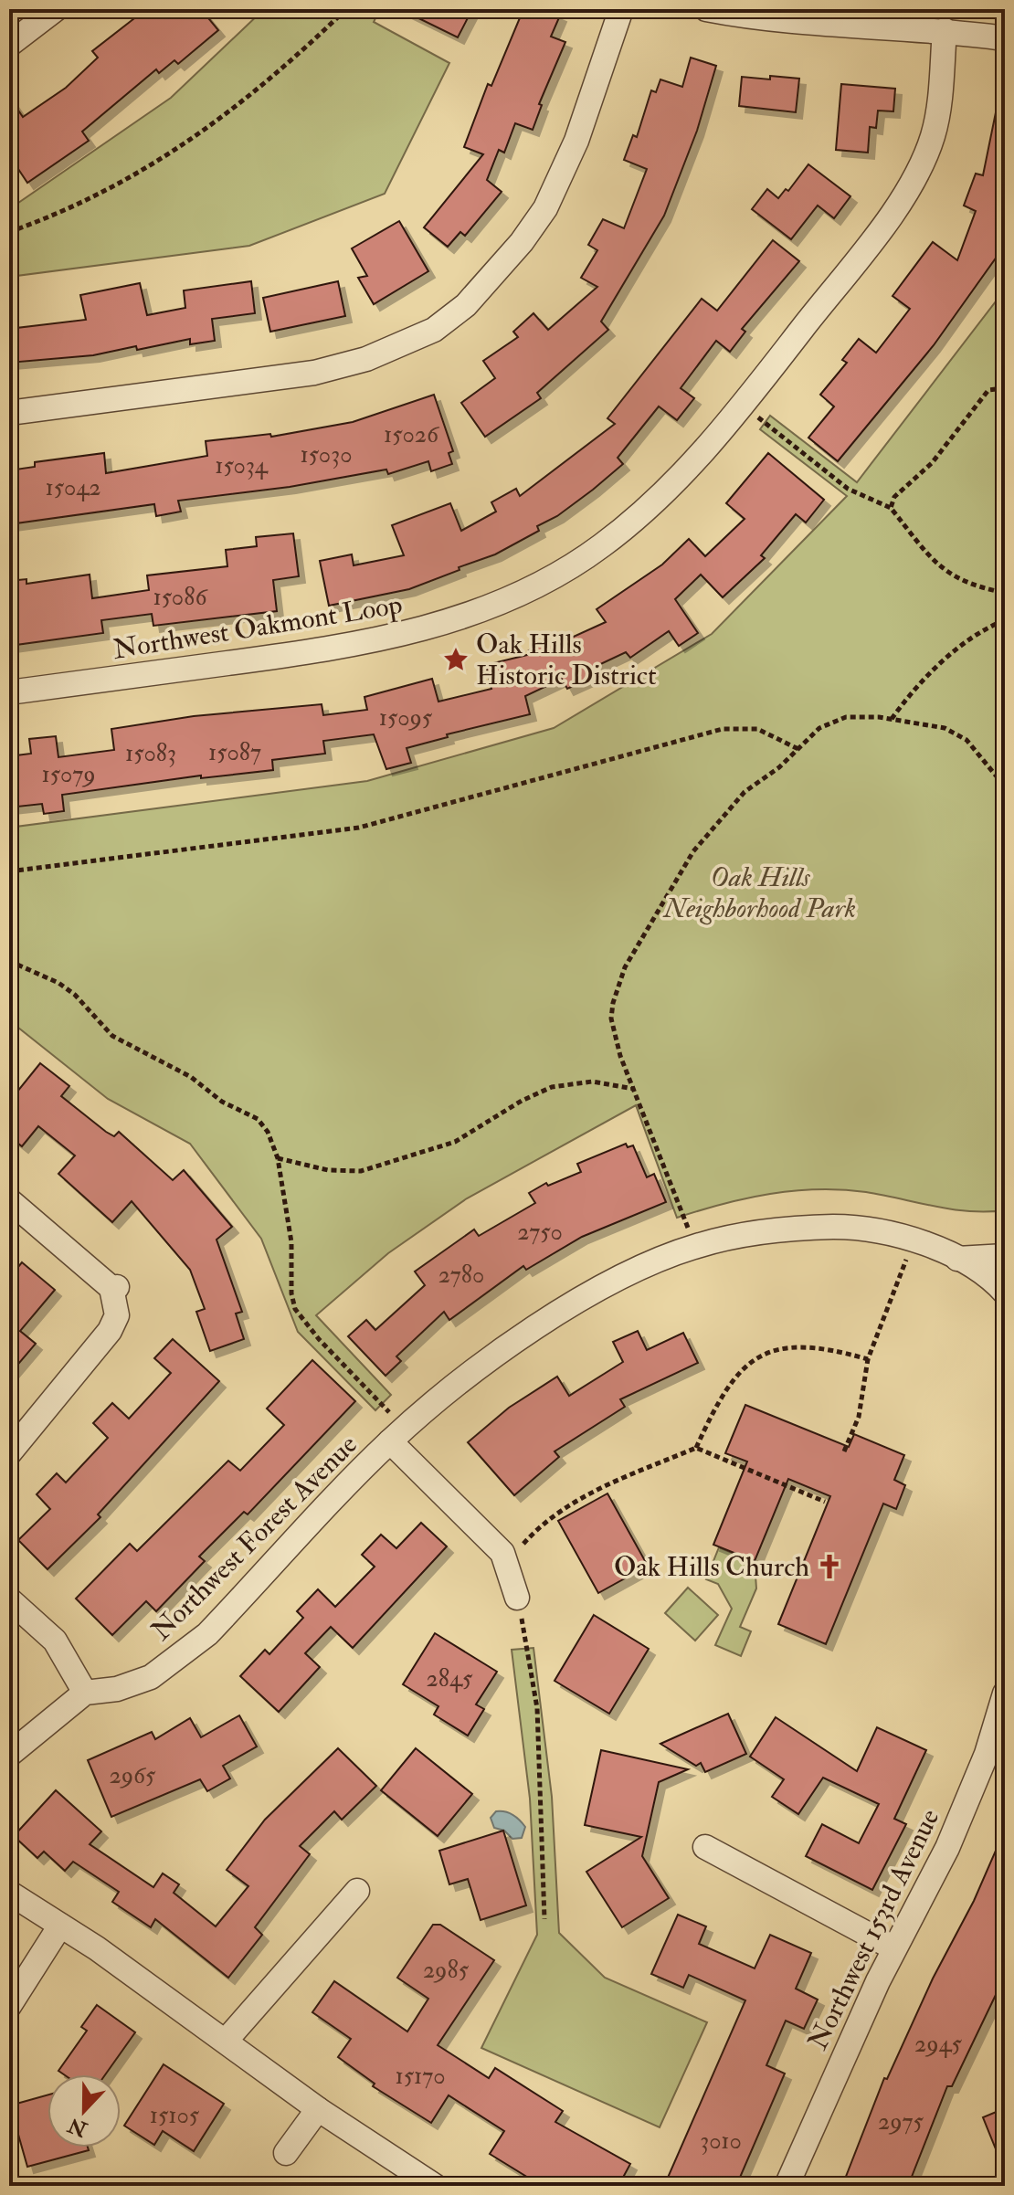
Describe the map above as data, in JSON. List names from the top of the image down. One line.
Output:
{"streets":{"street":["Northwest Oakmont Loop","Northwest Forest Avenue","Northwest 153rd Avenue"]},"parks":["Oak Hills Neighborhood Park"],"places":{"place":["Oak Hills Historic District"],"church":["Oak Hills Church"]},"house_numbers":["15026","15030","15034","15042","15086","15095","15087","15083","15079","2750","2780","2845","2965","2985","2945","15170","15105","2975","3010"],"north":"bottom"}
